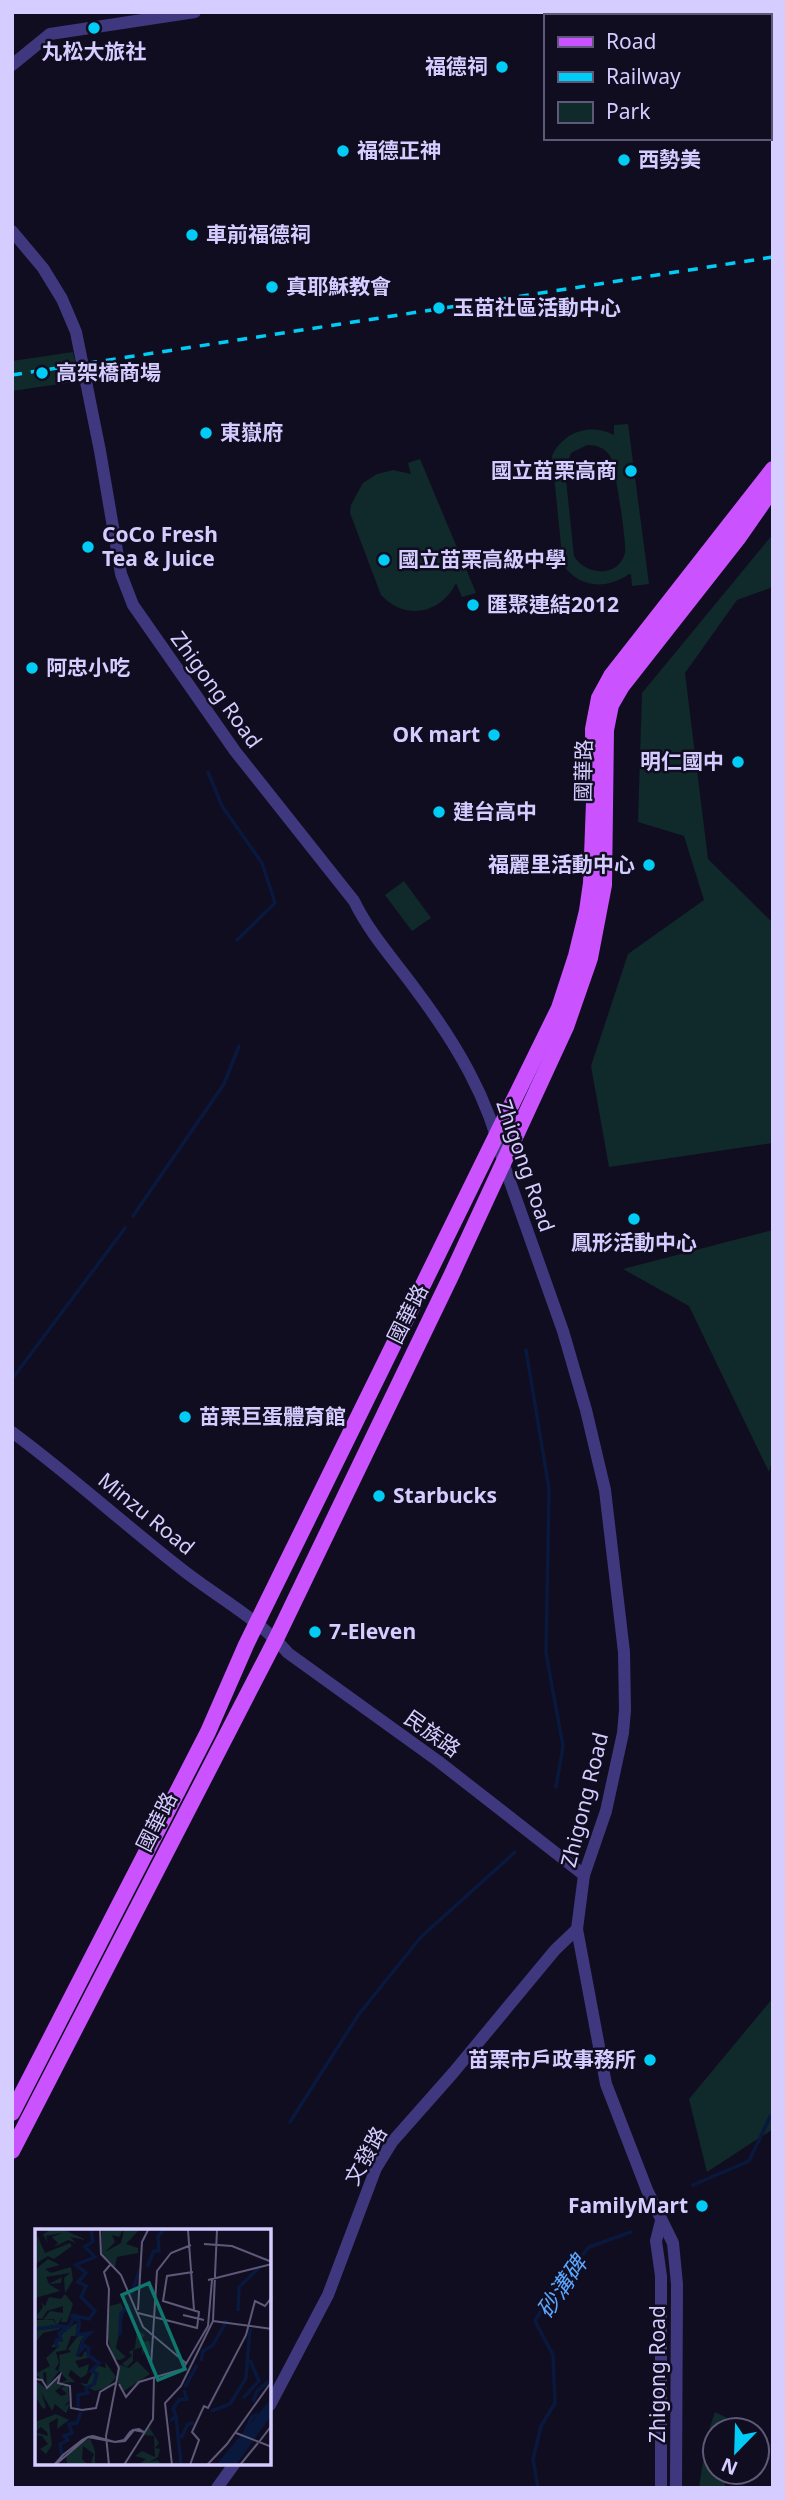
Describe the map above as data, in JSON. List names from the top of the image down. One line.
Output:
{"streets":{"main road":["國華路"],"street":["Zhigong Road","Minzu Road","民族路","文發路"]},"crossings":[["Zhigong Road","國華路"],["Zhigong Road","民族路"],["Zhigong Road","文發路"],["國華路","Minzu Road"],["國華路","民族路"],["Minzu Road","民族路"]],"water":["砂溝碑"],"places":["丸松大旅社","福德祠","福德正神","西勢美","車前福德祠","真耶穌教會","玉苗社區活動中心","高架橋商場","東嶽府","國立苗栗高商","CoCo Fresh Tea & Juice","國立苗栗高級中學","匯聚連結2012","阿忠小吃","OK mart","明仁國中","建台高中","福麗里活動中心","鳳形活動中心","苗栗巨蛋體育館","Starbucks","7-Eleven","苗栗市戶政事務所","FamilyMart"],"legend":["Road","Railway","Park"],"north":"bottom left"}
